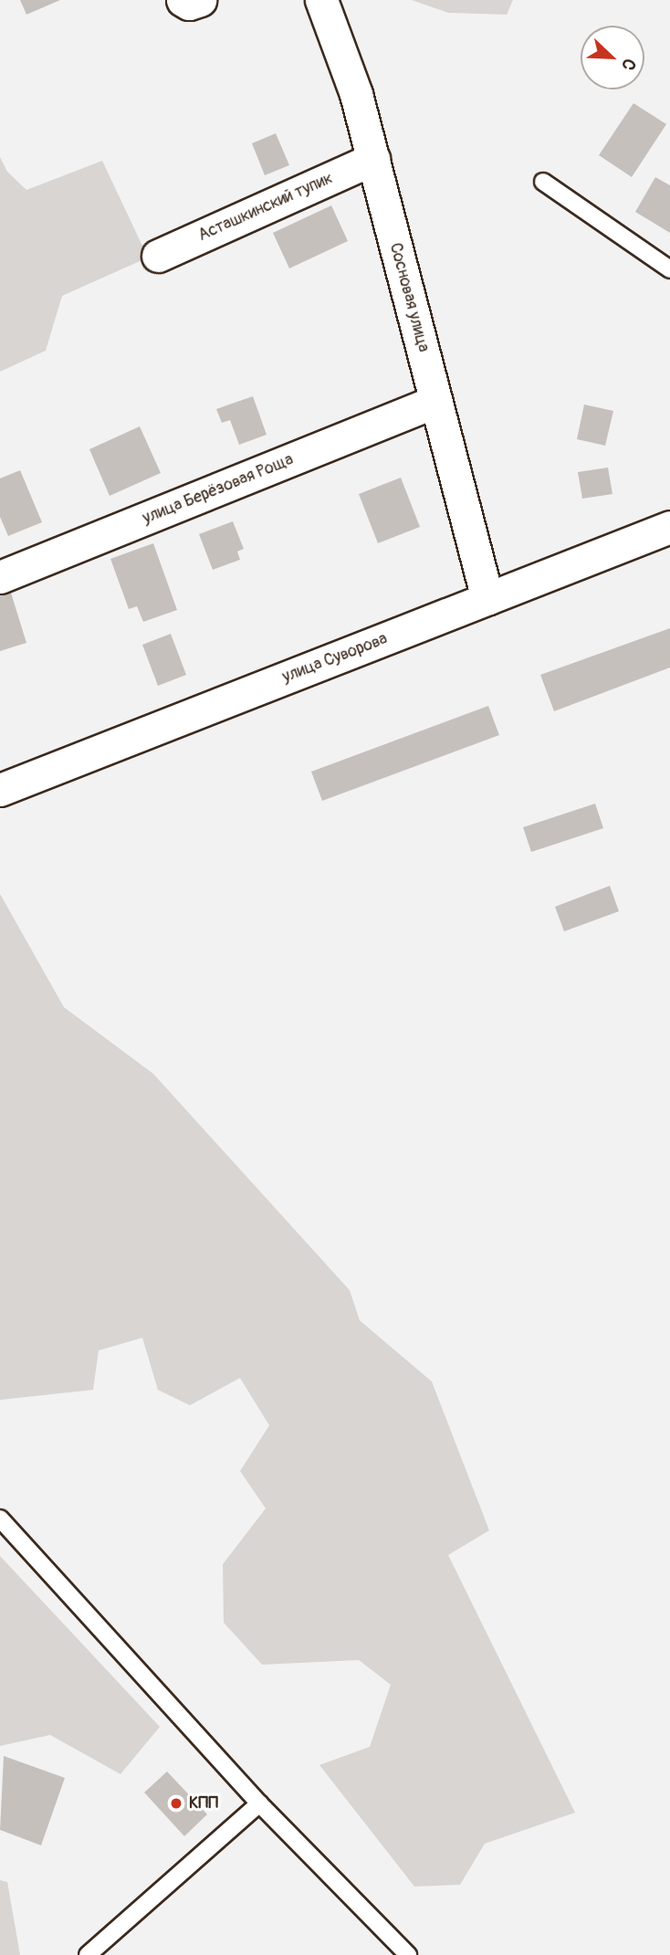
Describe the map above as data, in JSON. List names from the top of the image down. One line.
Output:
{"streets":{"street":["Асташкинский тупик","Сосновая улица","улица Берёзовая Роща","улица Суворова"]},"crossings":[["Асташкинский тупик","Сосновая улица"],["Сосновая улица","улица Берёзовая Роща"],["Сосновая улица","улица Суворова"]],"places":["КПП"],"north":"bottom right"}
